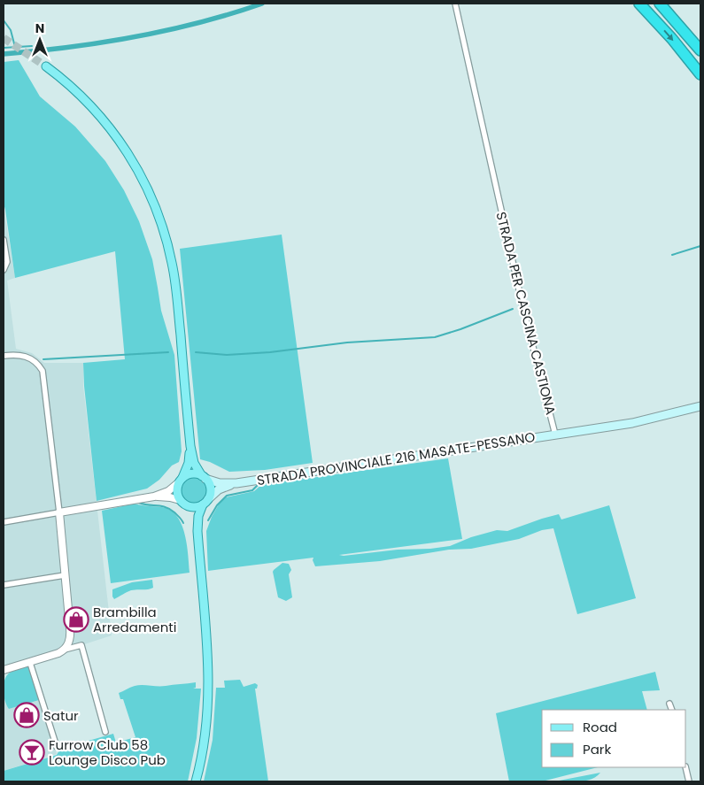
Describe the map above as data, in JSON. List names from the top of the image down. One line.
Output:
{"streets":{"main road":["STRADA PROVINCIALE 216 MASATE-PESSANO"],"street":["STRADA PER CASCINA CASTIONA"]},"crossings":[["STRADA PER CASCINA CASTIONA","STRADA PROVINCIALE 216 MASATE-PESSANO"]],"places":{"shop":["Brambilla Arredamenti","Satur"],"bar":["Furrow Club 58 Lounge Disco Pub"]},"legend":["Road","Park"],"north":"top"}
